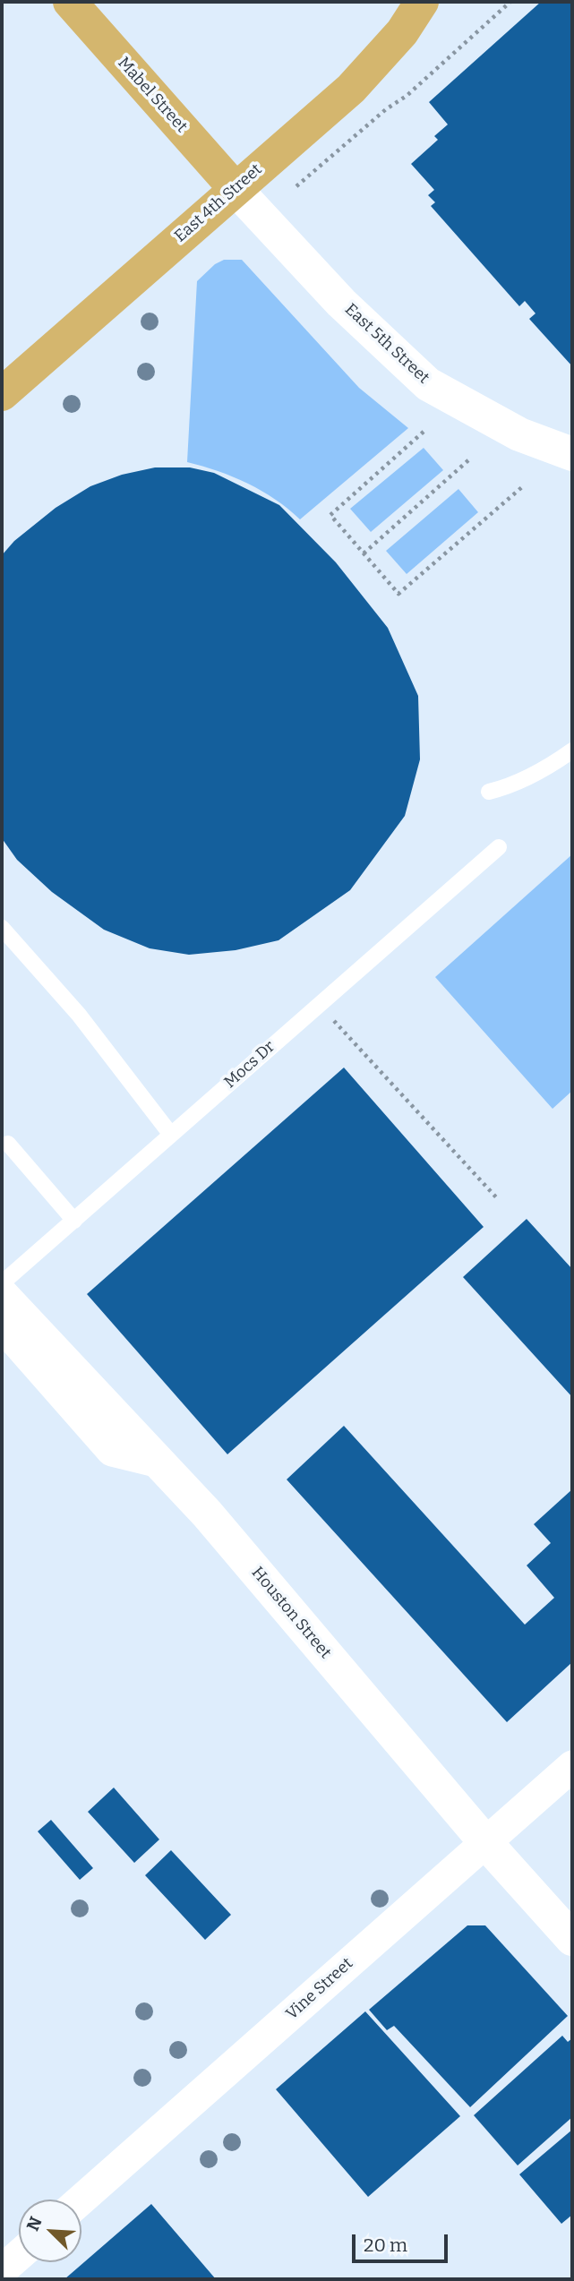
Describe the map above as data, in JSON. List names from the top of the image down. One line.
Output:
{"streets":{"main road":["Mabel Street","East 4th Street"],"street":["East 5th Street","Houston Street","Vine Street"],"lane":["Mocs Dr"]},"crossings":[["Mabel Street","East 4th Street"],["Mabel Street","East 5th Street"],["East 4th Street","East 5th Street"],["Houston Street","Vine Street"]],"scale_bar":"20 m","north":"top left"}
